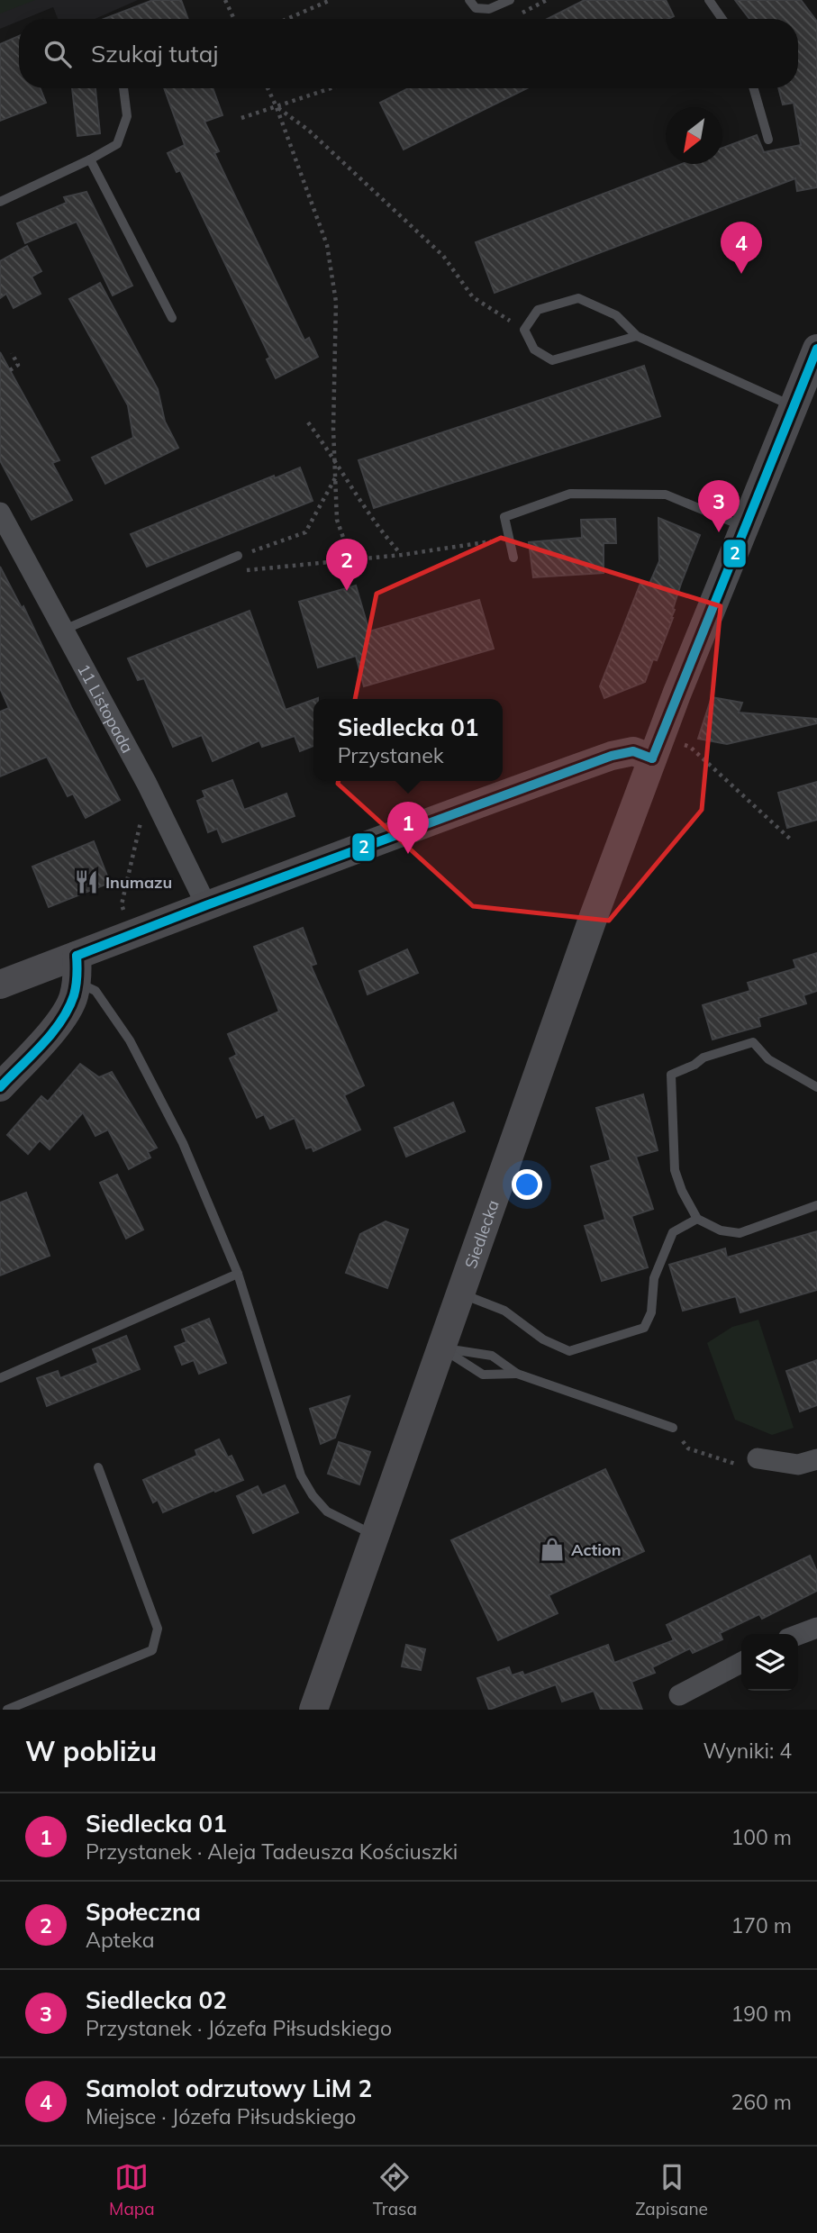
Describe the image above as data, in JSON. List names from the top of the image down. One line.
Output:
{"streets":{"main road":["Siedlecka"],"street":["11 Listopada"]},"places":{"restaurant":["Inumazu"],"shop":["Action"]},"lines":["transit line 2"],"north":"bottom left","page":{"search":"Szukaj tutaj","pins":["4","3","2","1"],"popup":["Siedlecka 01","Przystanek"],"heading":["W pobliżu","Wyniki: 4"],"list":[{"mark":"1","name":"Siedlecka 01","note":"Przystanek · Aleja Tadeusza Kościuszki","value":"100 m"},{"mark":"2","name":"Społeczna","note":"Apteka","value":"170 m"},{"mark":"3","name":"Siedlecka 02","note":"Przystanek · Józefa Piłsudskiego","value":"190 m"},{"mark":"4","name":"Samolot odrzutowy LiM 2","note":"Miejsce · Józefa Piłsudskiego","value":"260 m"}],"nav":["Mapa","Trasa","Zapisane"]}}
